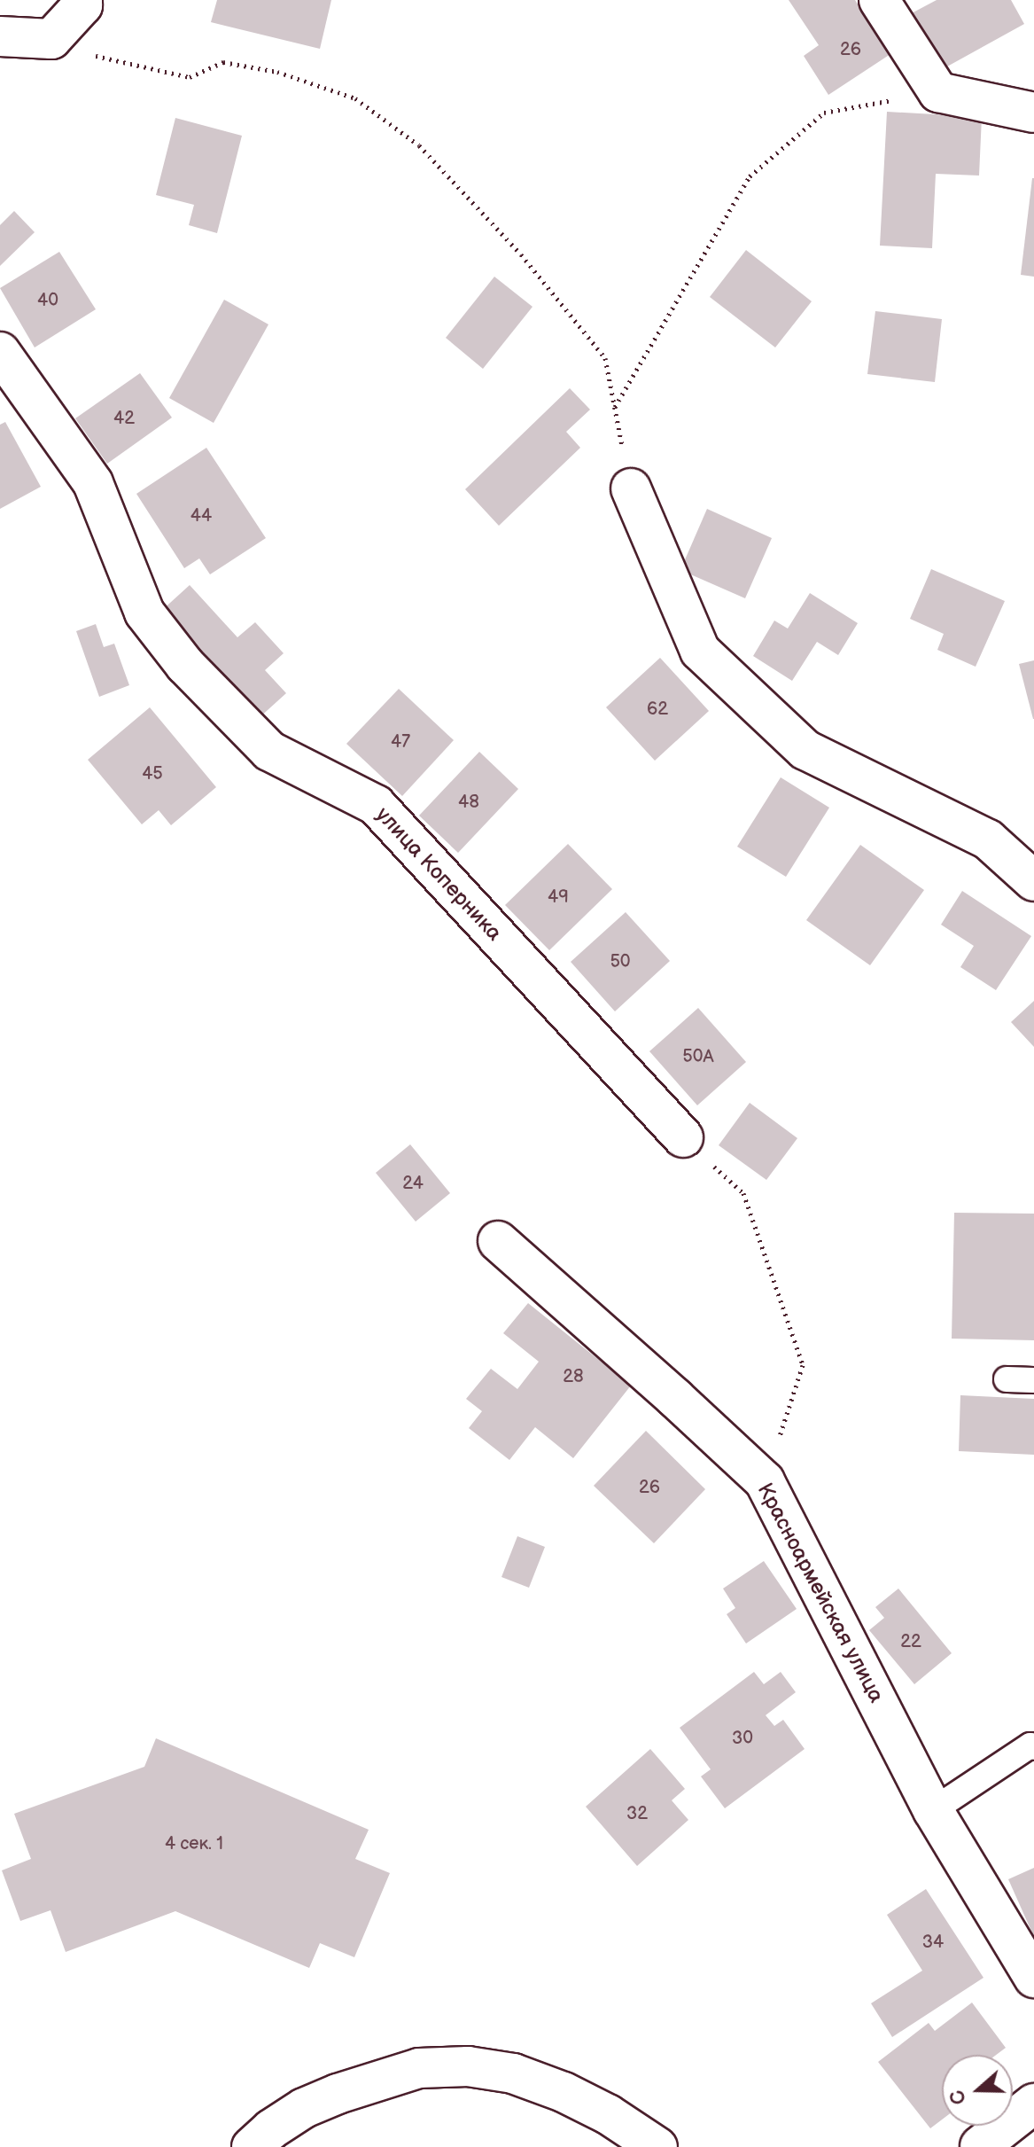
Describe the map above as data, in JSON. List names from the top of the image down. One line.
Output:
{"streets":{"street":["улица Коперника","Красноармейская улица"]},"house_numbers":["26","40","42","44","62","47","45","48","49","50","50А","24","28","26","22","30","32","4 сек. 1","34"],"north":"left"}
